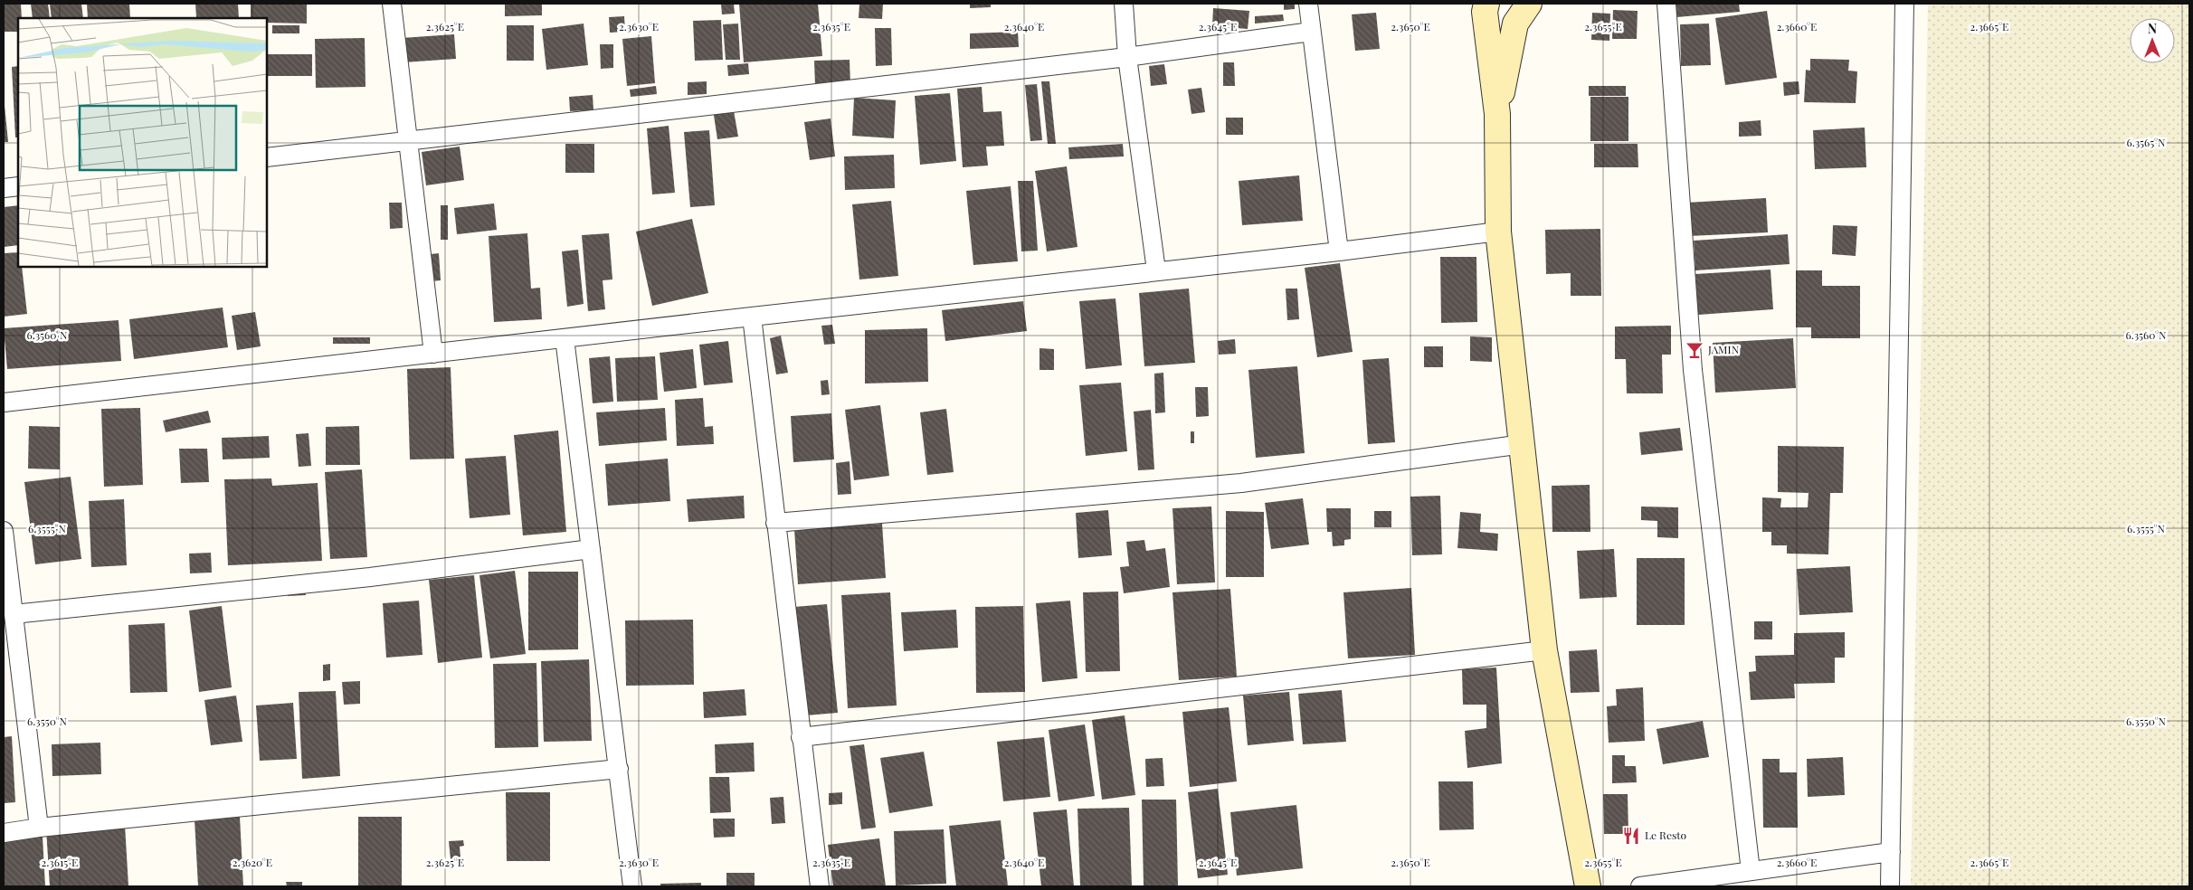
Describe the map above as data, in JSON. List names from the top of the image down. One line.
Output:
{"places":{"bar":["JAMIN"],"restaurant":["Le Resto"]},"north":"top","coordinates":["2.3625°E","2.3630°E","2.3635°E","2.3640°E","2.3645°E","2.3650°E","2.3655°E","2.3660°E","2.3665°E","6.3565°N","6.3560°N","6.3555°N","6.3550°N","2.3615°E","2.3620°E"]}
